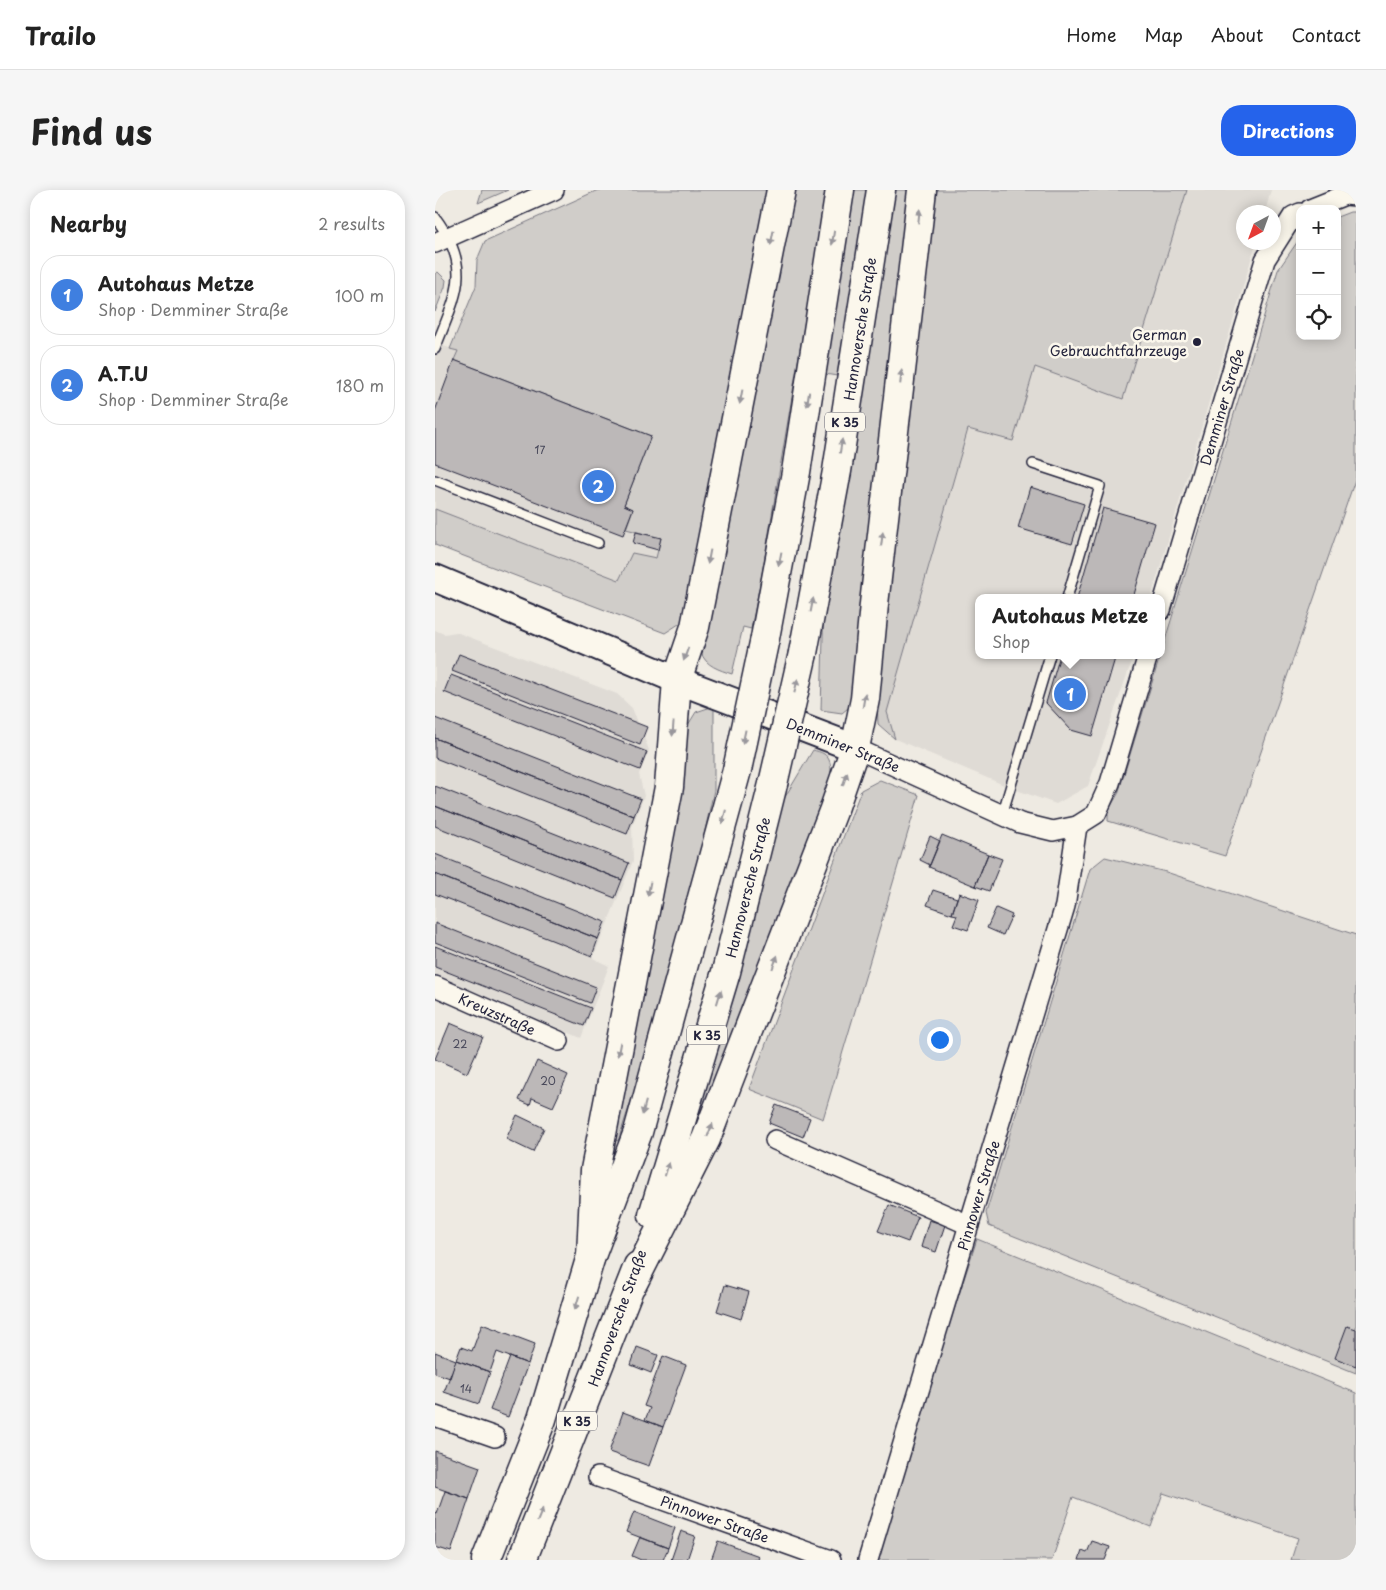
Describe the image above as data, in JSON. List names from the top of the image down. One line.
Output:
{"streets":{"highway":["Hannoversche Straße","K 35"],"main road":["Demminer Straße"],"street":["Kreuzstraße","Pinnower Straße"]},"crossings":[["Demminer Straße","Pinnower Straße"]],"places":["German Gebrauchtfahrzeuge"],"house_numbers":["17","22","20","14"],"north":"bottom left","page":{"header":"Trailo","nav":["Home","Map","About","Contact"],"title":"Find us","buttons":"Directions","heading":["Nearby","2 results"],"map_buttons":["+","−"],"list":[{"mark":"1","name":"Autohaus Metze","note":"Shop · Demminer Straße","value":"100 m"},{"mark":"2","name":"A.T.U","note":"Shop · Demminer Straße","value":"180 m"}],"pins":["2","1"],"popup":["Autohaus Metze","Shop"]}}
